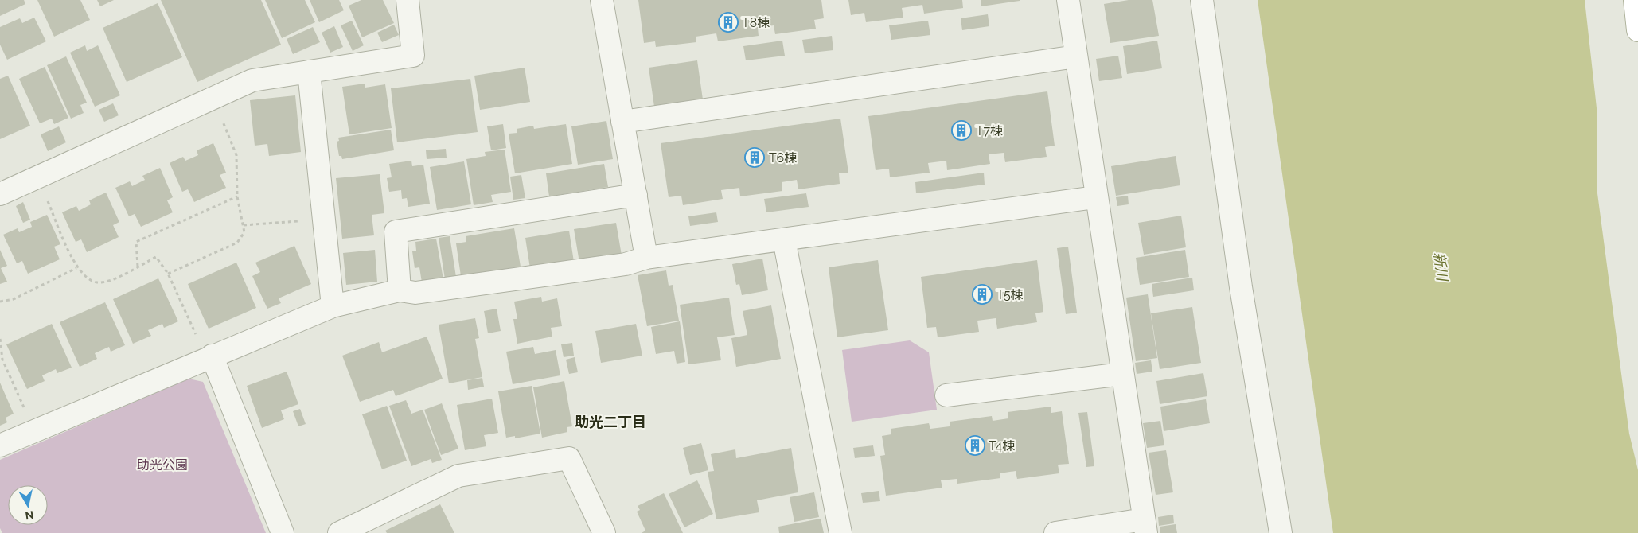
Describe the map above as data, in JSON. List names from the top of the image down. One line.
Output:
{"districts":["助光二丁目"],"water":["新川"],"parks":["助光公園"],"places":{"building":["T8棟","T7棟","T6棟","T5棟","T4棟"]},"north":"bottom"}
